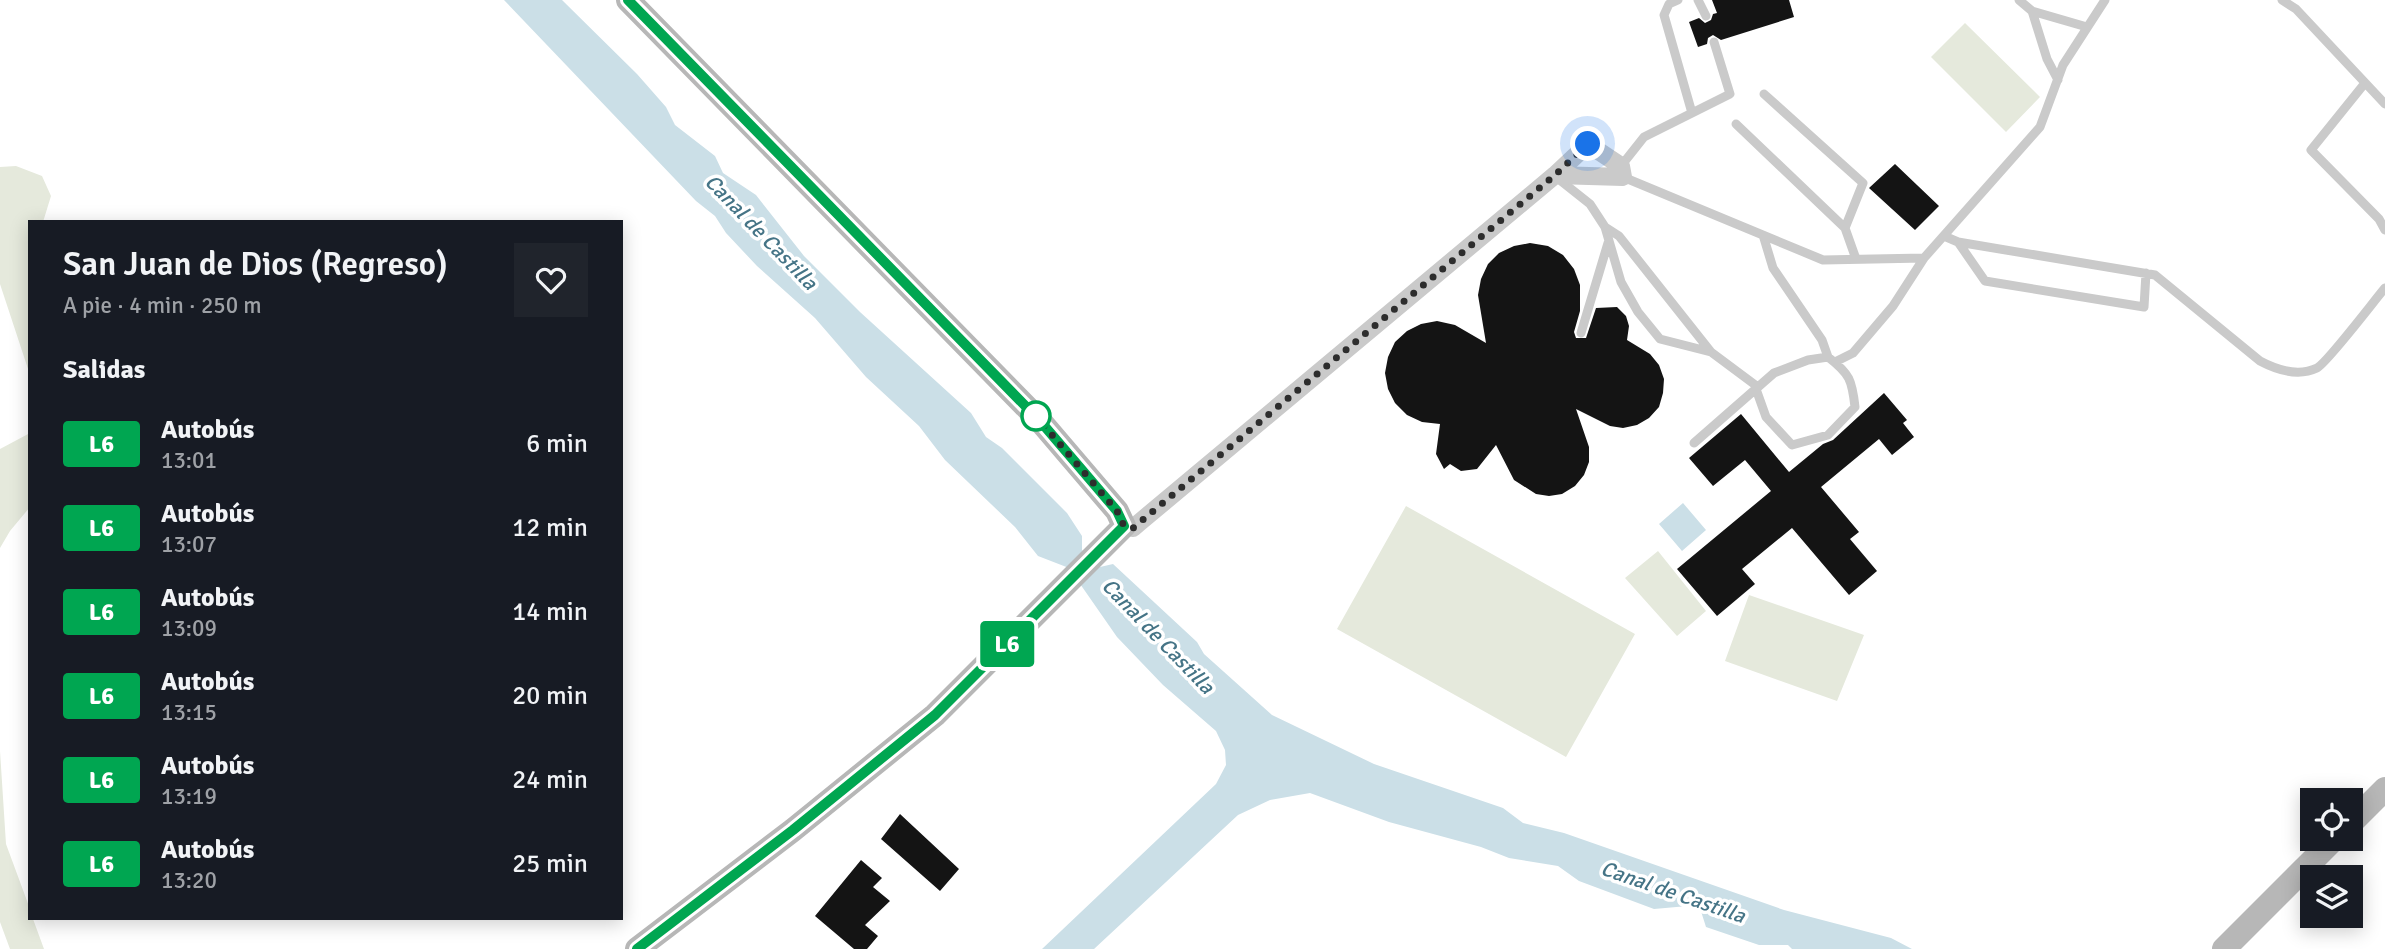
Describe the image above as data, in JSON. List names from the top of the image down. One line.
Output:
{"water":["Canal de Castilla"],"lines":["bus line L6"],"page":{"on_map":"L6","heading":[["San Juan de Dios (Regreso)","A pie · 4 min · 250 m"],"Salidas"],"list":[{"mark":"L6","name":"Autobús","note":"13:01","value":"6 min"},{"mark":"L6","name":"Autobús","note":"13:07","value":"12 min"},{"mark":"L6","name":"Autobús","note":"13:09","value":"14 min"},{"mark":"L6","name":"Autobús","note":"13:15","value":"20 min"},{"mark":"L6","name":"Autobús","note":"13:19","value":"24 min"},{"mark":"L6","name":"Autobús","note":"13:20","value":"25 min"}]}}
